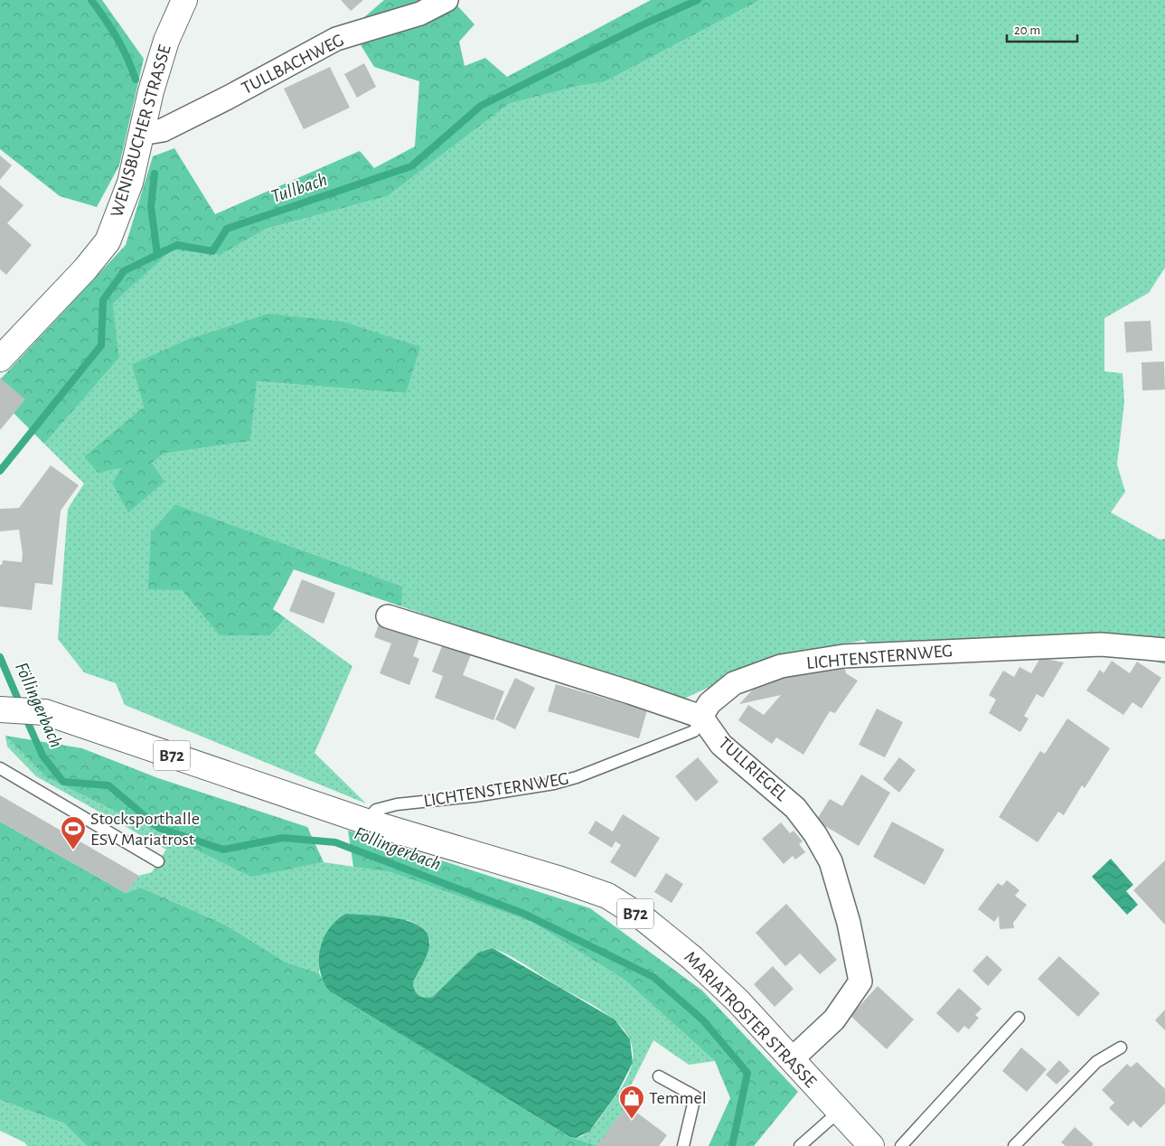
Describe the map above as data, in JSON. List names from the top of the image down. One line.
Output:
{"streets":{"main road":["WENISBUCHER STRASSE","B72","MARIATROSTER STRASSE"],"street":["TULLBACHWEG","LICHTENSTERNWEG","TULLRIEGEL"]},"crossings":[["TULLBACHWEG","WENISBUCHER STRASSE"],["LICHTENSTERNWEG","TULLRIEGEL"],["LICHTENSTERNWEG","MARIATROSTER STRASSE"],["TULLRIEGEL","MARIATROSTER STRASSE"]],"water":["Tullbach","Föllingerbach"],"places":{"sports":["Stocksporthalle ESV Mariatrost"],"shop":["Temmel"]},"scale_bar":"20 m"}
